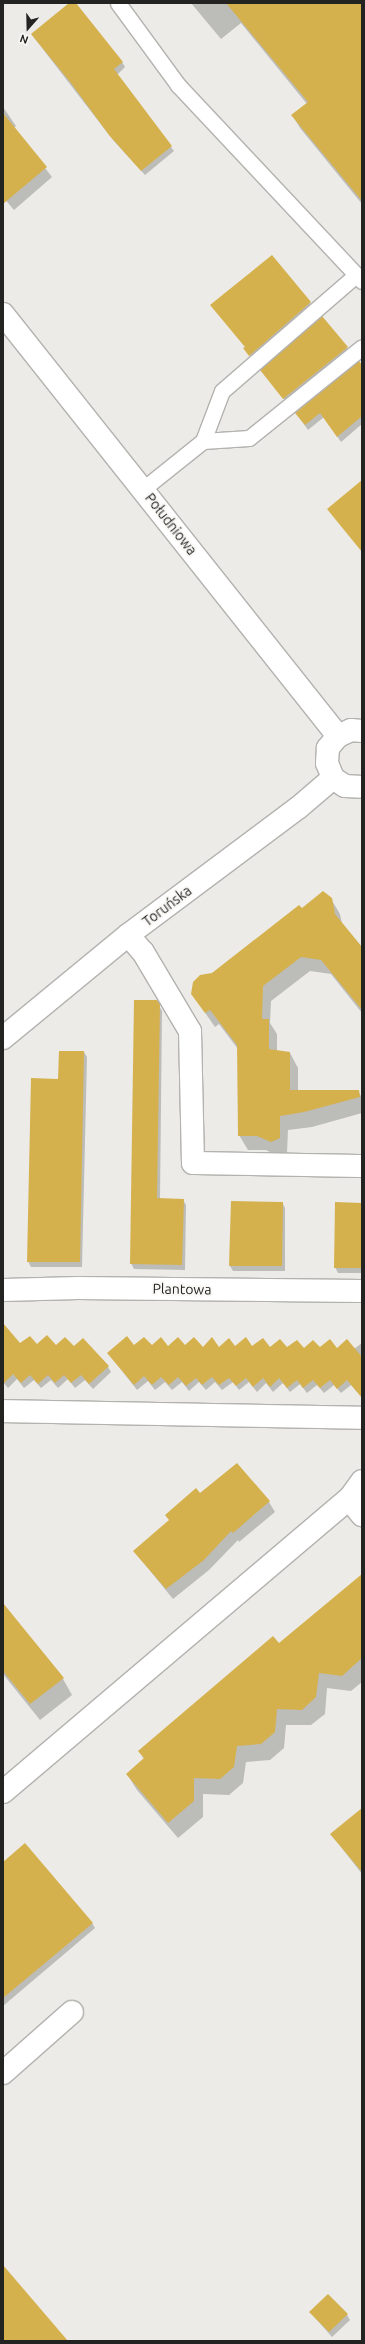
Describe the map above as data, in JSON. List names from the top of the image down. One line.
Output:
{"streets":{"street":["Południowa","Toruńska","Plantowa"]},"north":"bottom"}
